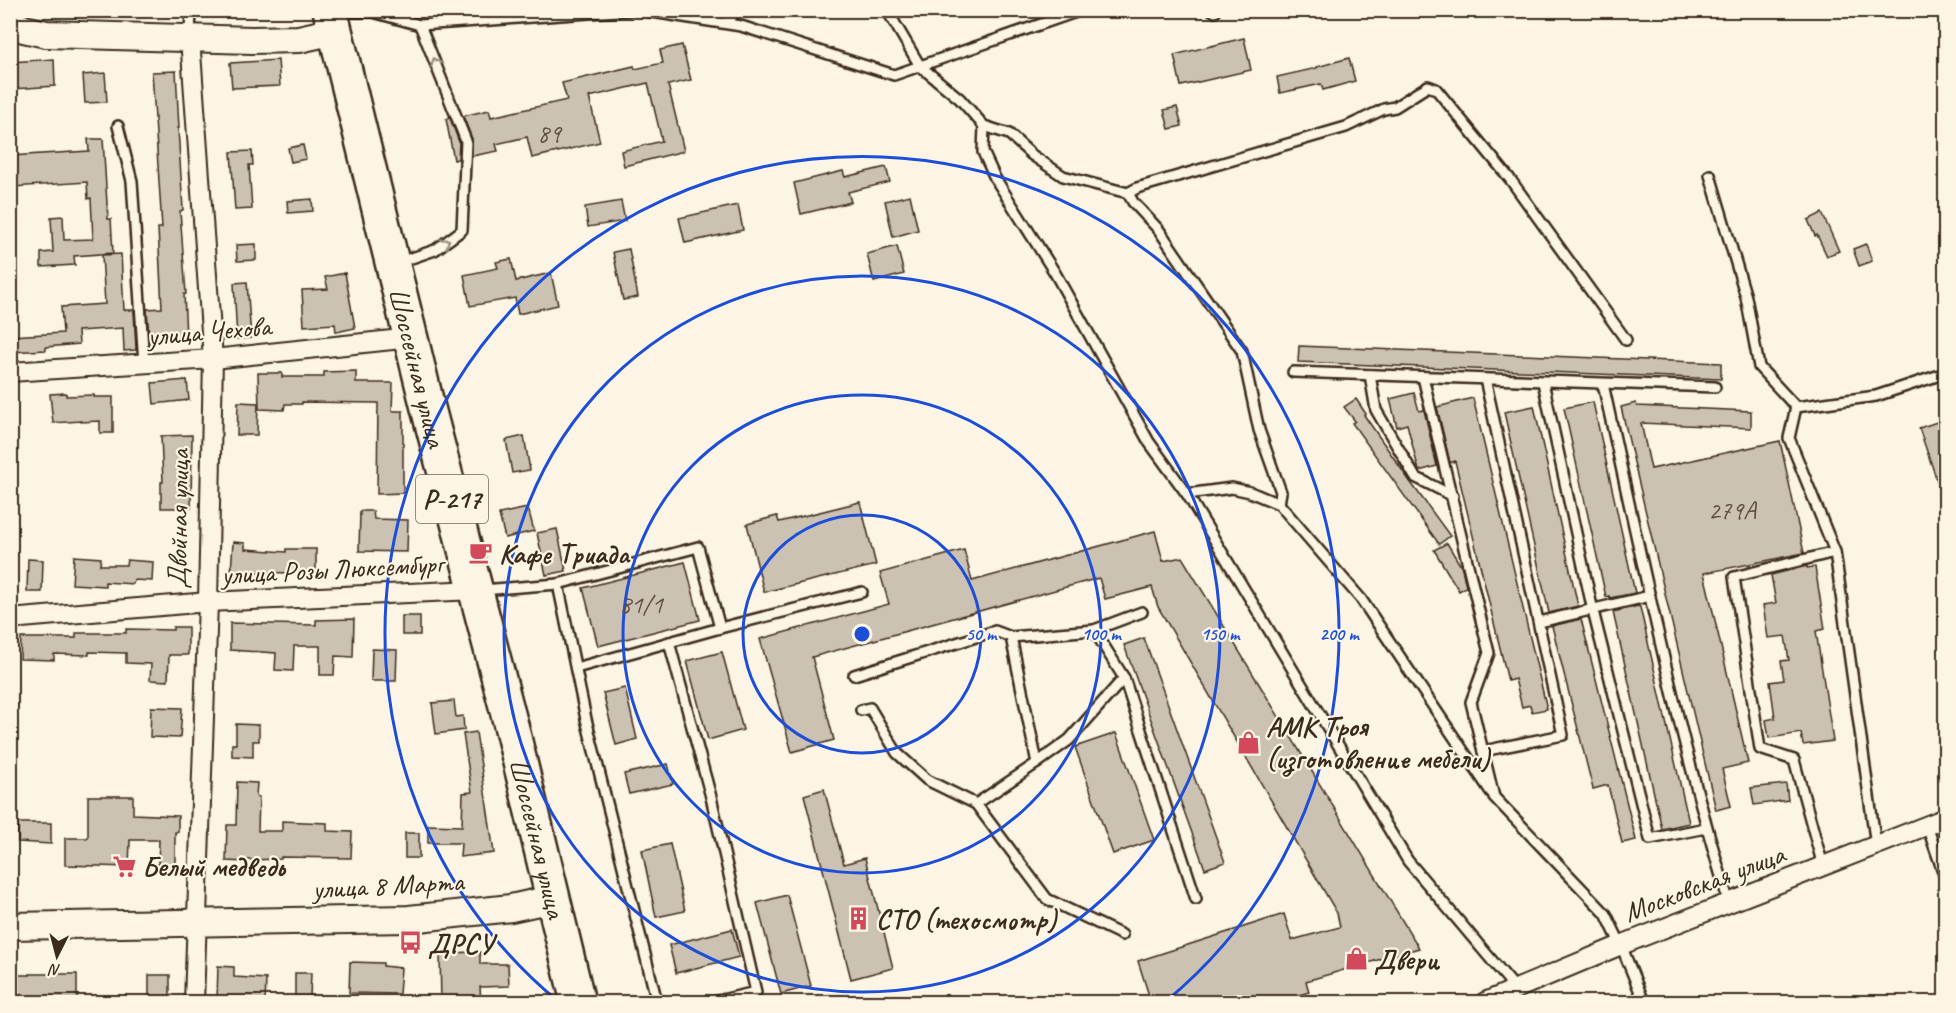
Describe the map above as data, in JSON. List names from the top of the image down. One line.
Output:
{"streets":{"highway":["Шоссейная улица","Р-217"],"main road":["улица 8 Марта"],"street":["улица Чехова","Двойная улица","улица Розы Люксембург","Московская улица"]},"crossings":[["улица Чехова","Шоссейная улица"],["улица Чехова","Двойная улица"],["Шоссейная улица","улица Розы Люксембург"],["Шоссейная улица","улица 8 Марта"],["Двойная улица","улица Розы Люксембург"],["Двойная улица","улица 8 Марта"]],"places":{"cafe":["Кафе Триада"],"shop":["АМК Троя (изготовление мебели)","Двери"],"supermarket":["Белый медведь"],"building":["СТО (техосмотр)"],"bus stop":["ДРСУ"]},"house_numbers":["89","279А","81/1"],"north":"bottom","rings":["50 m","100 m","150 m","200 m"]}
